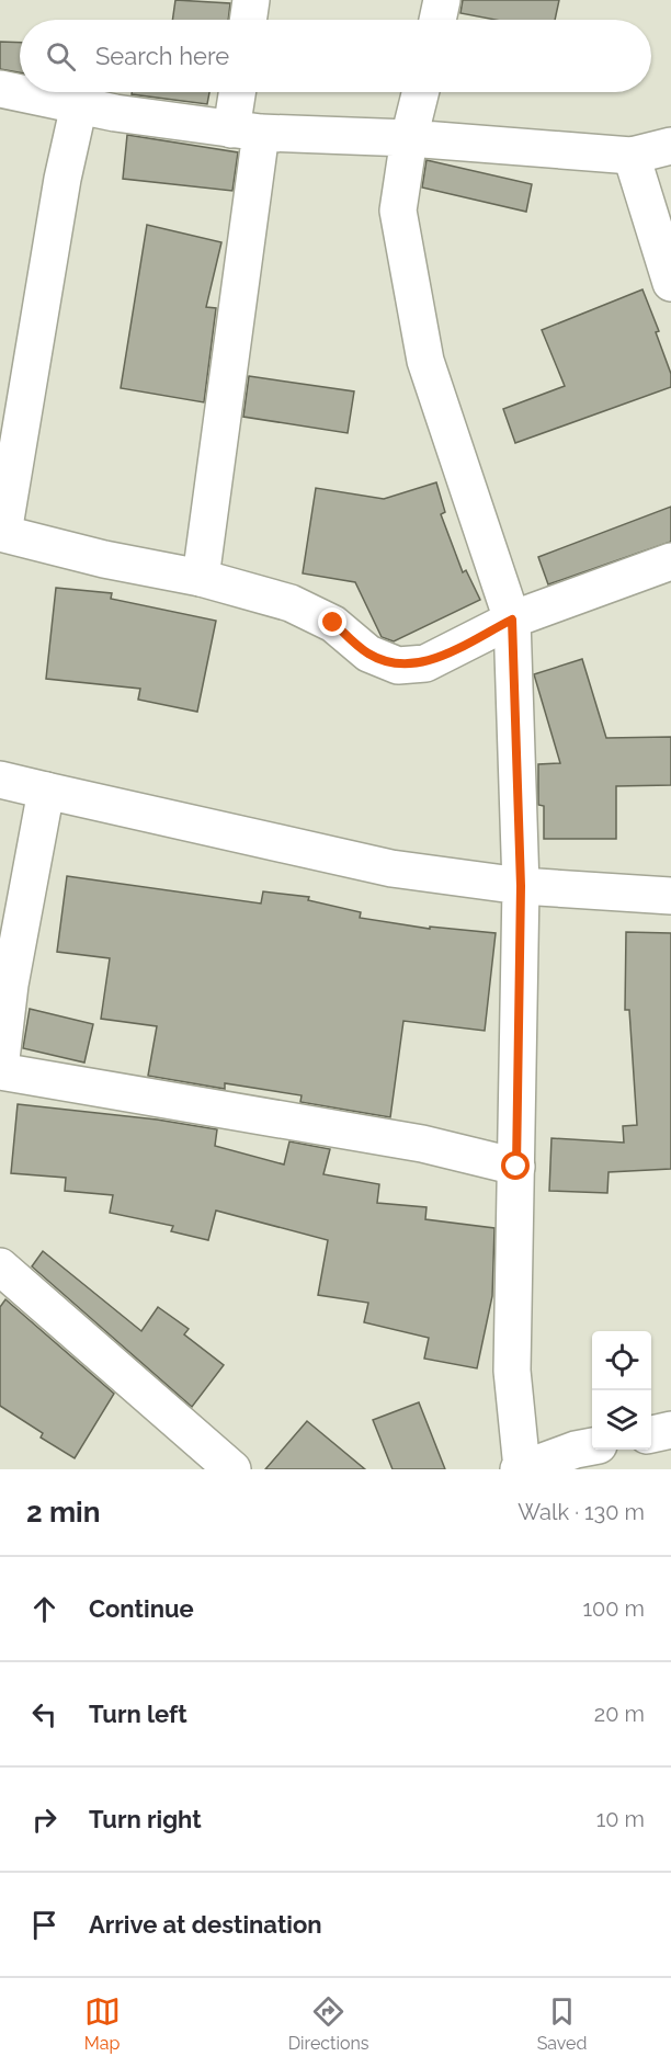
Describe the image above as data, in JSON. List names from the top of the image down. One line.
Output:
{"page":{"search":"Search here","heading":["2 min","Walk · 130 m"],"list":[["Continue","100 m"],["Turn left","20 m"],["Turn right","10 m"],"Arrive at destination"],"nav":["Map","Directions","Saved"]}}
